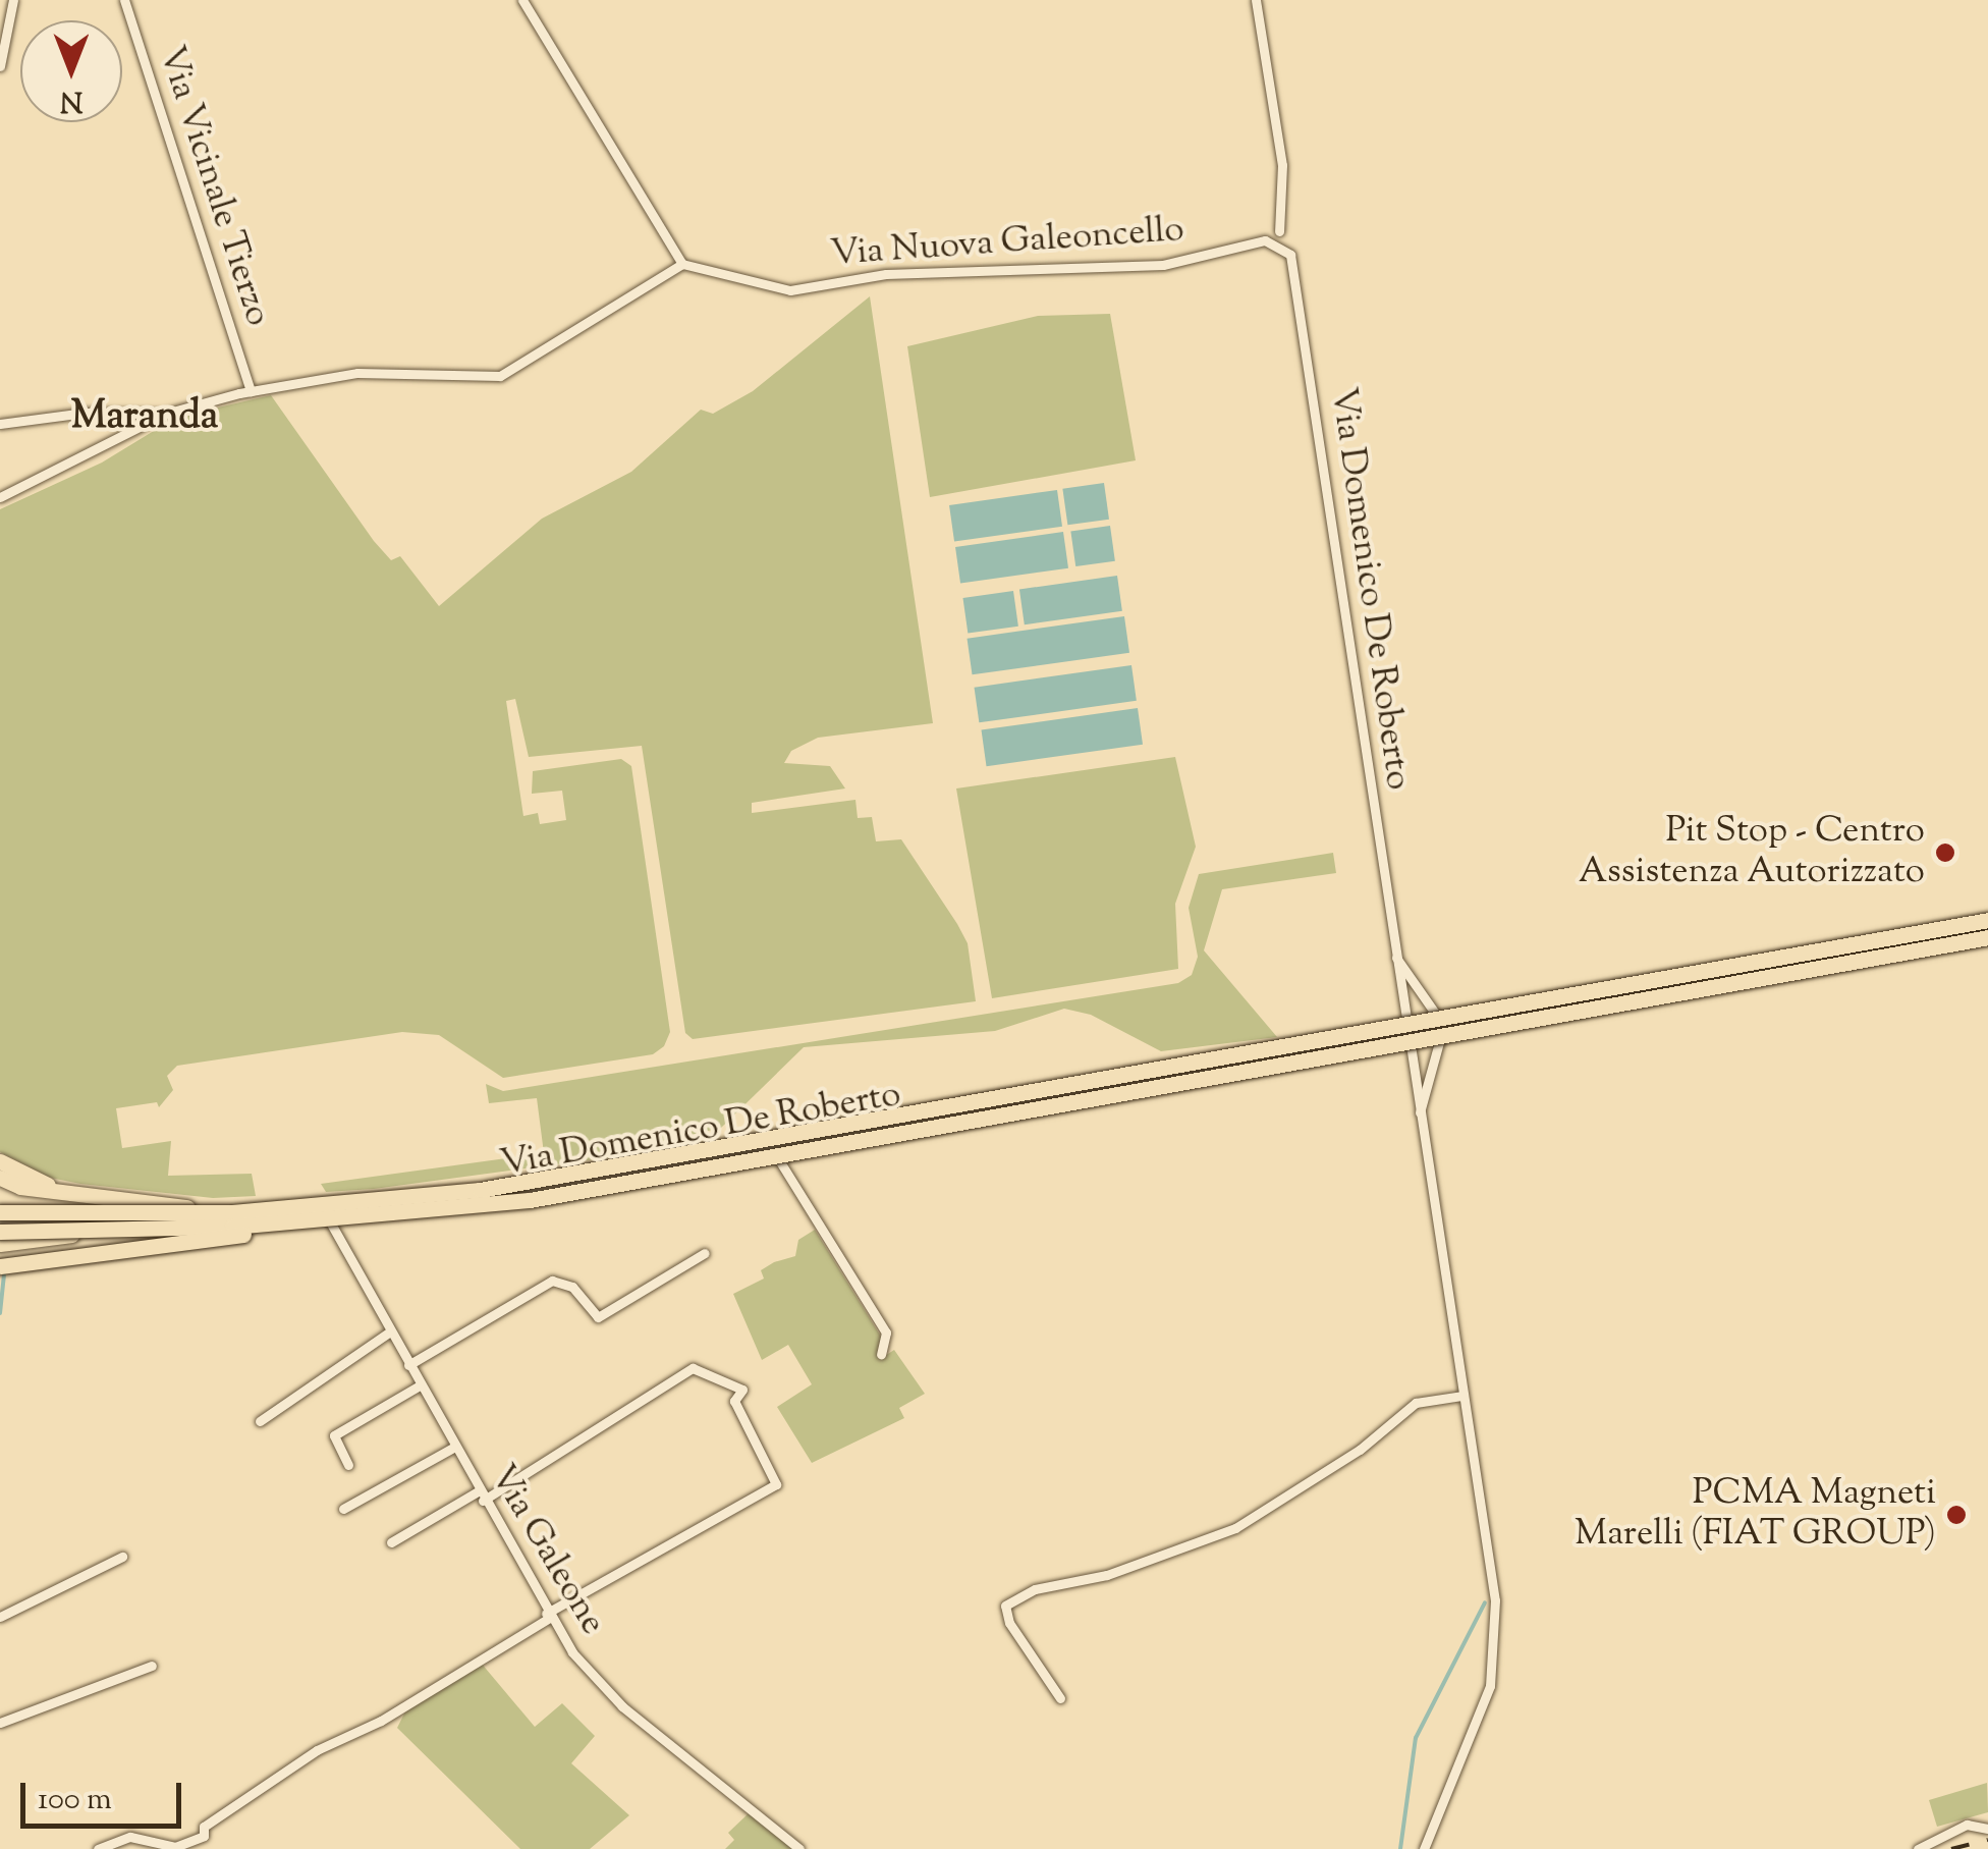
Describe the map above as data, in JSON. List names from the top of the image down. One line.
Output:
{"streets":{"street":["Via Vicinale Tierzo","Via Nuova Galeoncello","Via Domenico De Roberto","Via Galeone"]},"crossings":[["Via Nuova Galeoncello","Via Domenico De Roberto"],["Via Domenico De Roberto","Via Galeone"]],"districts":["Maranda"],"places":["Pit Stop - Centro Assistenza Autorizzato","PCMA Magneti Marelli (FIAT GROUP)"],"scale_bar":"100 m","north":"bottom"}
